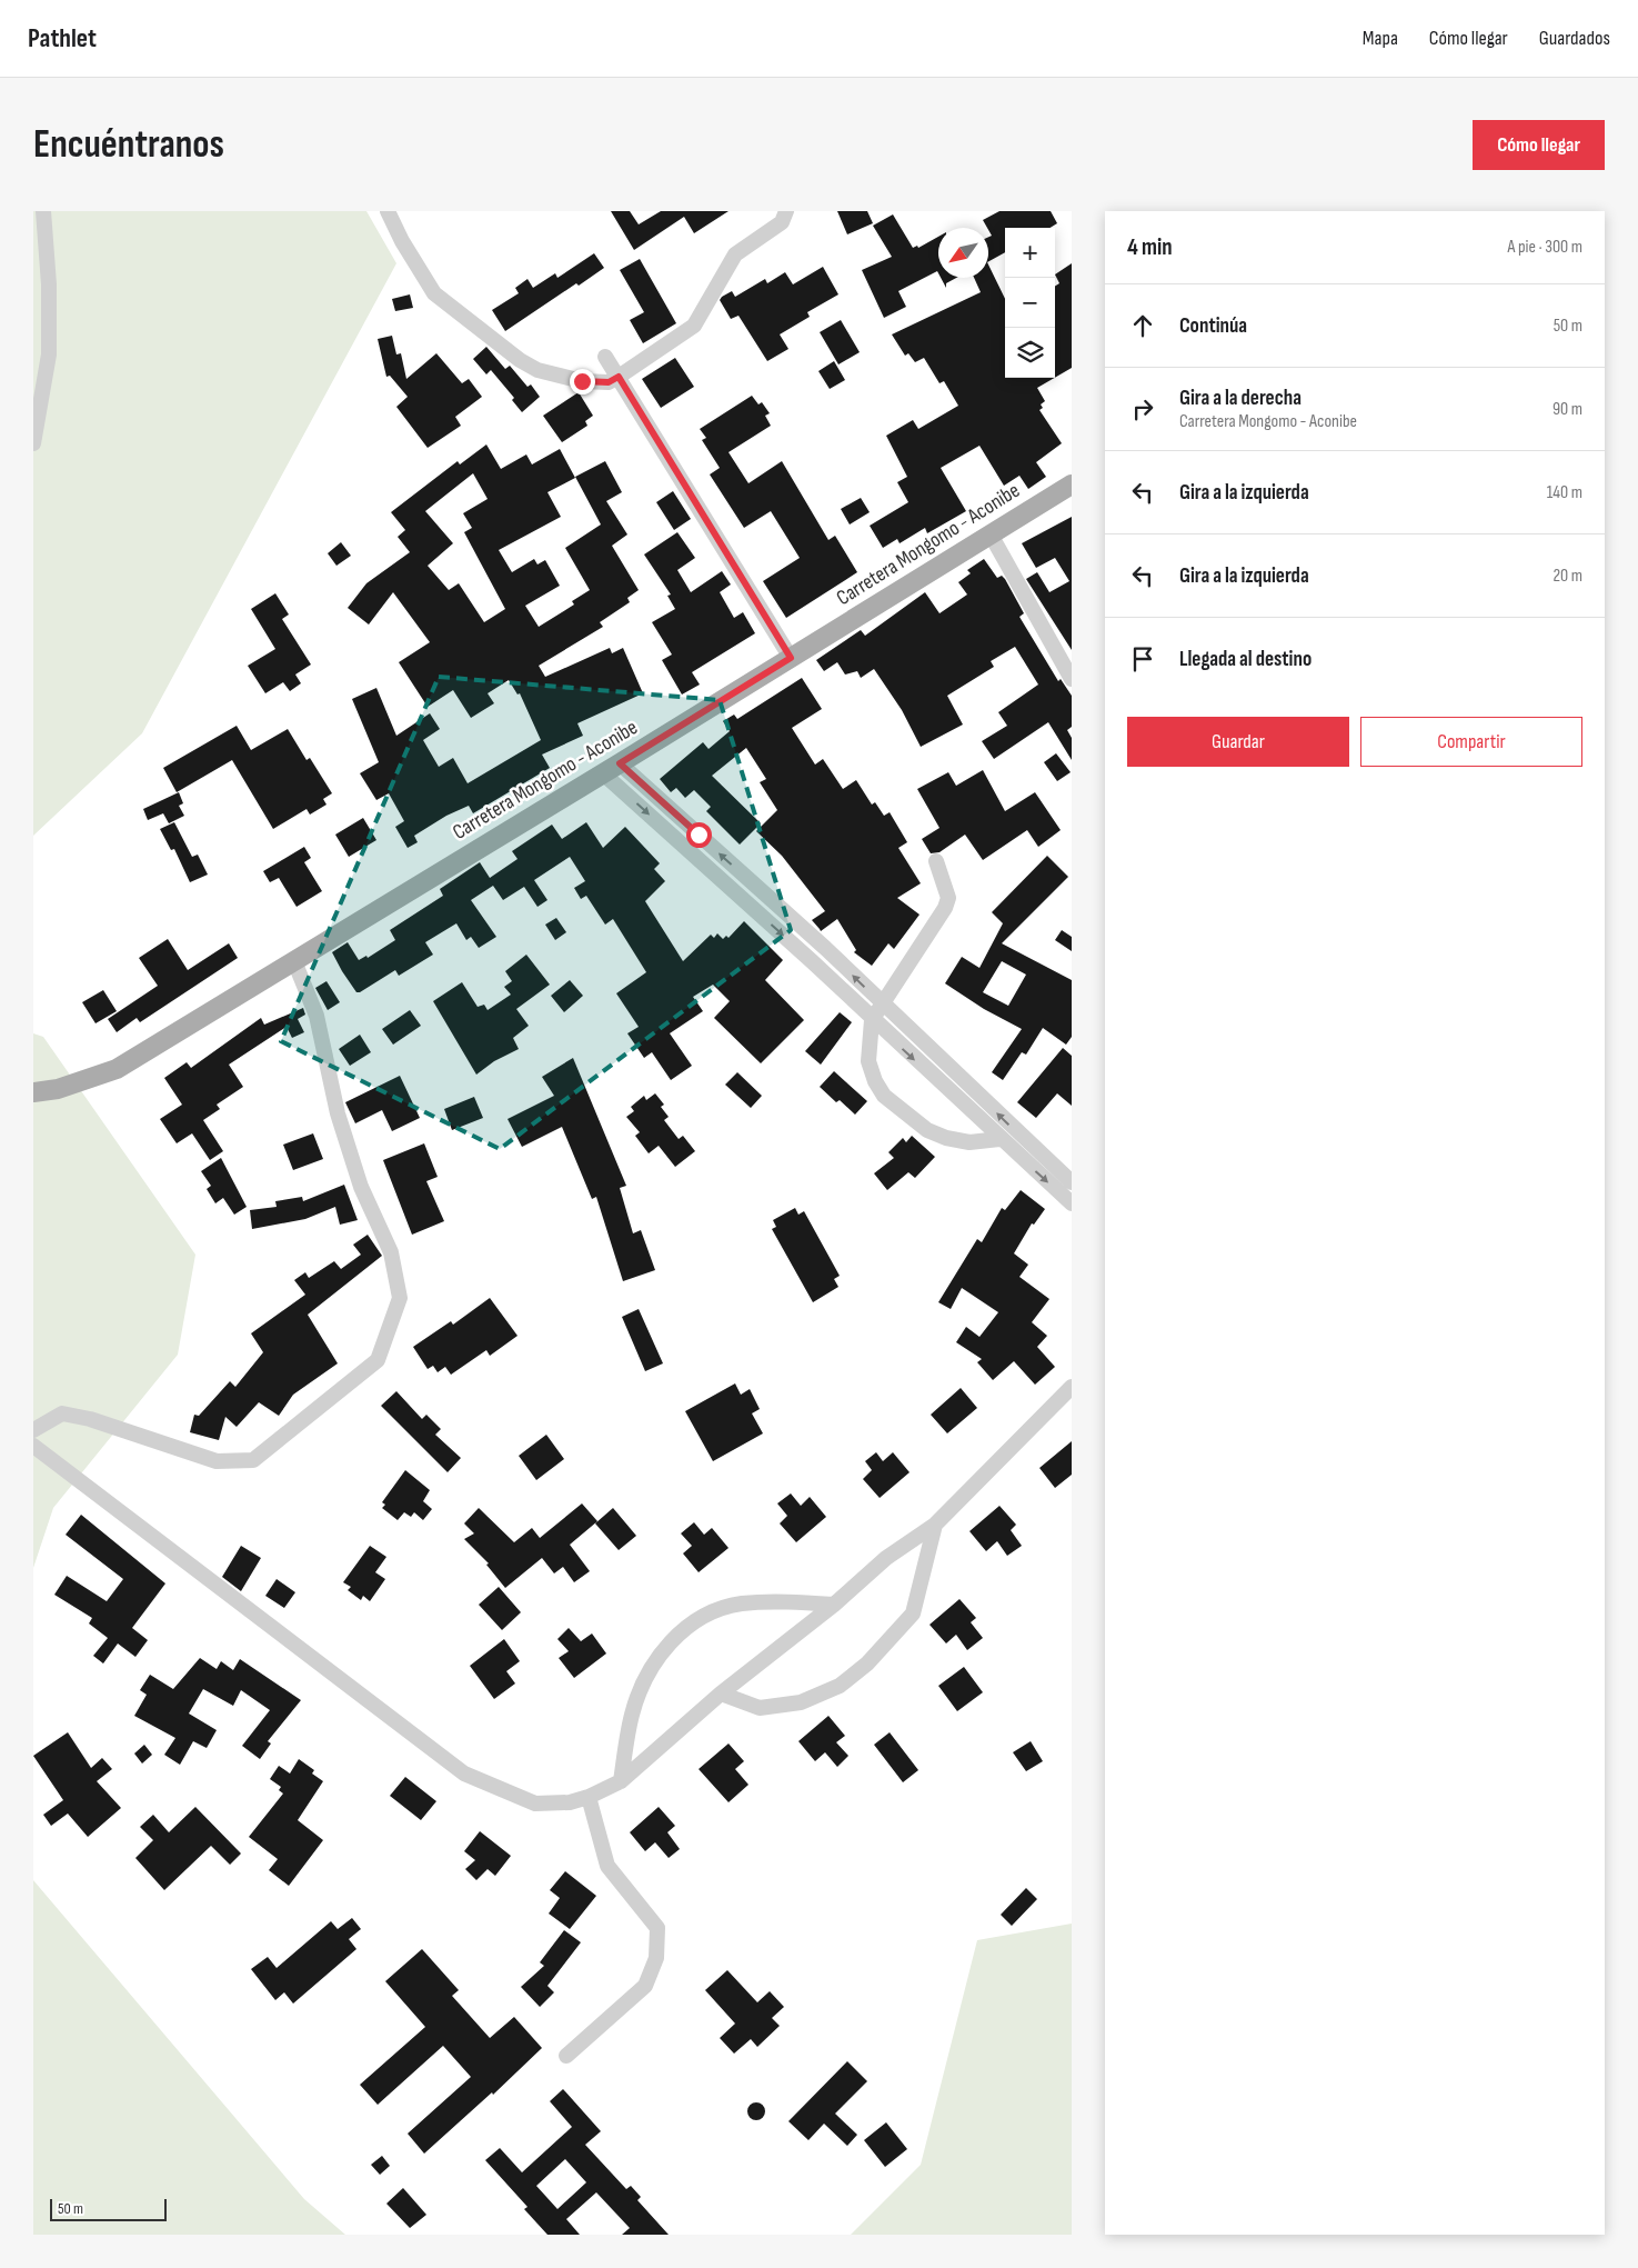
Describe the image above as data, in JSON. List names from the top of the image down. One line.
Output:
{"streets":{"main road":["Carretera Mongomo - Aconibe"]},"scale_bar":"50 m","north":"bottom left","page":{"header":"Pathlet","nav":["Mapa","Cómo llegar","Guardados"],"buttons":["Cómo llegar",["Guardar","Compartir"]],"title":"Encuéntranos","heading":["4 min","A pie · 300 m"],"map_buttons":["+","−"],"list":[["Continúa","50 m"],["Gira a la derecha","Carretera Mongomo - Aconibe","90 m"],["Gira a la izquierda","140 m"],["Gira a la izquierda","20 m"],"Llegada al destino"],"scale":"50 m"}}
